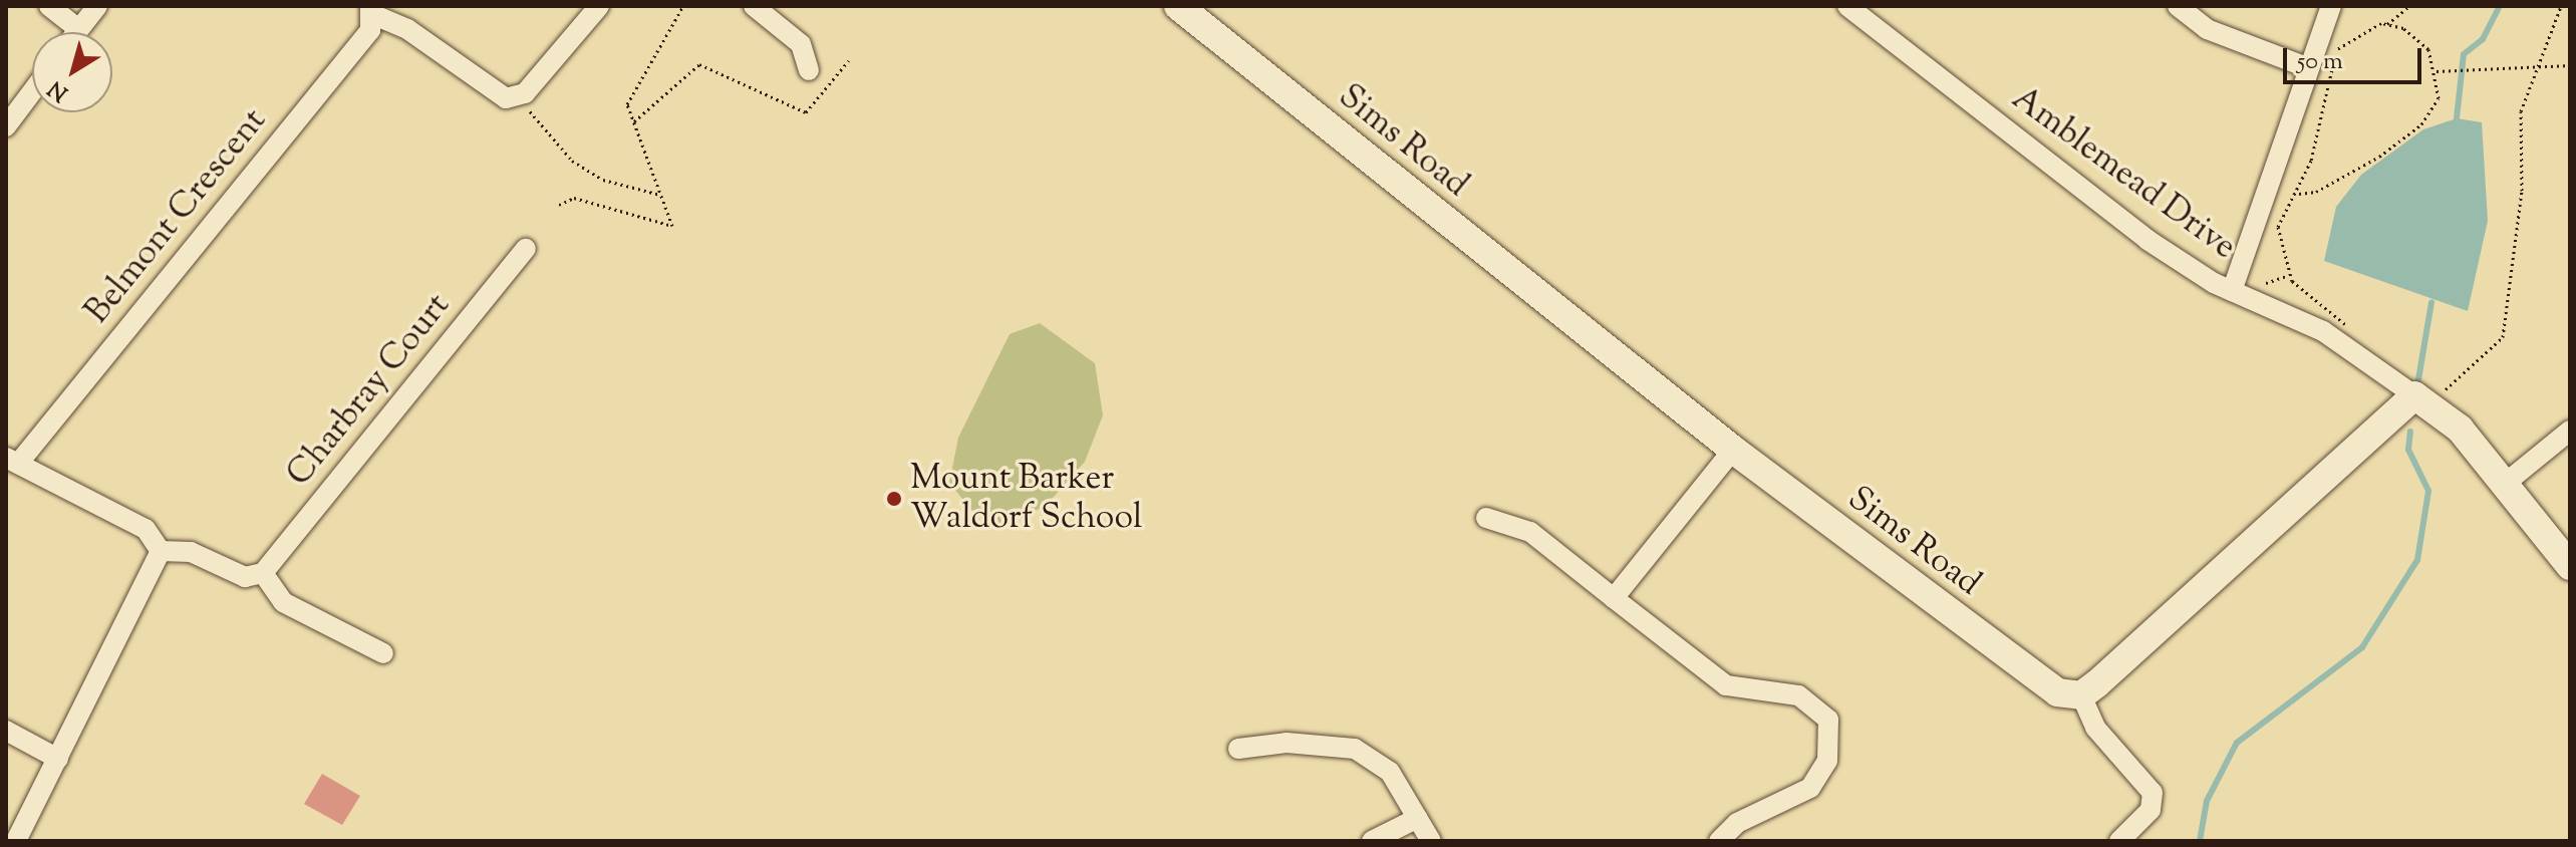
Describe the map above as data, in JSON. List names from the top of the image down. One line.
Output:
{"streets":{"street":["Sims Road","Amblemead Drive","Belmont Crescent","Charbray Court"]},"places":["Mount Barker Waldorf School"],"scale_bar":"50 m","north":"bottom left"}
